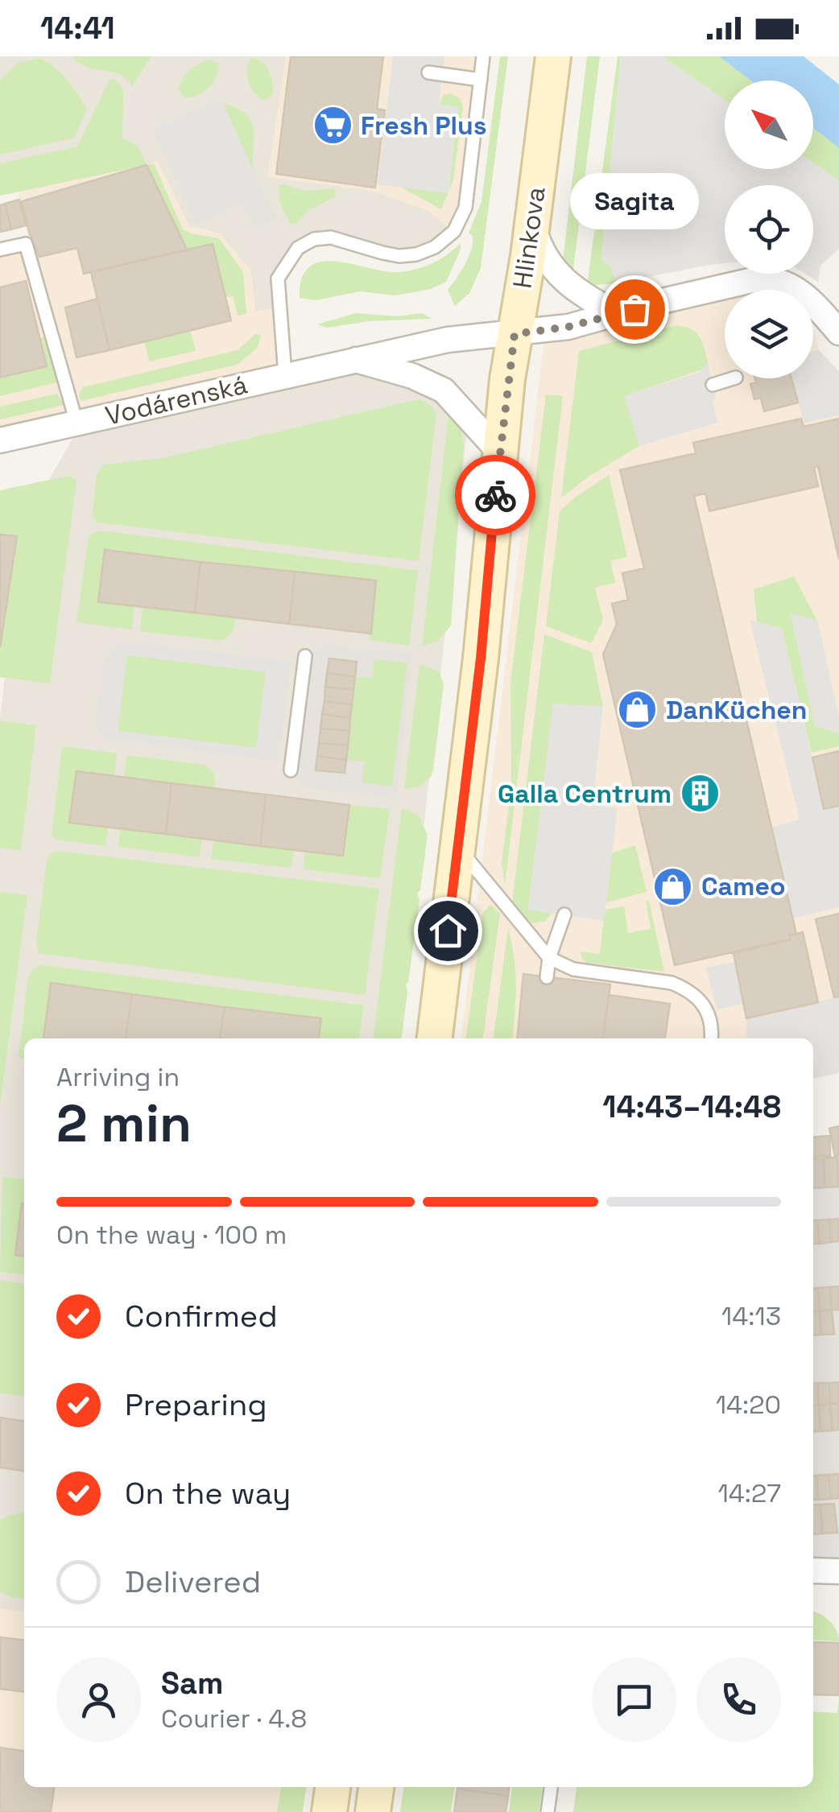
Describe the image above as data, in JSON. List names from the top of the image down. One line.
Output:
{"streets":{"main road":["Hlinkova"],"street":["Vodárenská"]},"crossings":[["Hlinkova","Vodárenská"]],"places":{"supermarket":["Fresh Plus"],"other":["Sagita"],"shop":["DanKüchen","Cameo"],"building":["Galla Centrum"]},"north":"top left","page":{"status":"14:41","bubble":"Sagita","heading":["2 min","Arriving in","14:43–14:48"],"panel":["Sam","Courier · 4.8"],"bar":"On the way · 100 m","list":[["Confirmed","14:13"],["Preparing","14:20"],["On the way","14:27"],"Delivered"]}}
